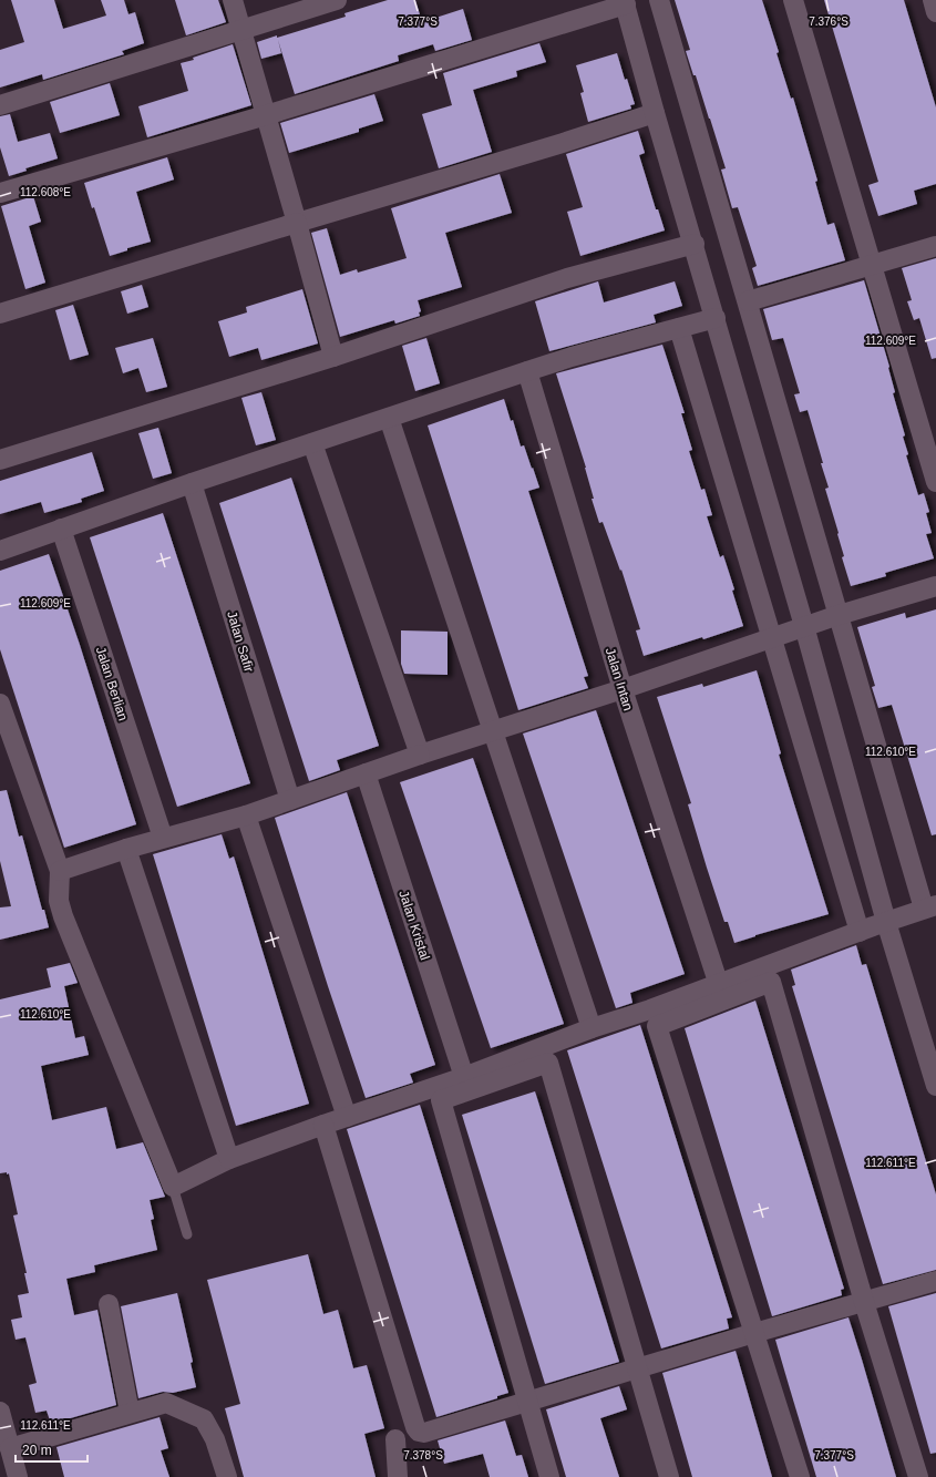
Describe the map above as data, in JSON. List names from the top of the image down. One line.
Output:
{"streets":{"street":["Jalan Safir","Jalan Intan","Jalan Berlian","Jalan Kristal"]},"scale_bar":"20 m","coordinates":["7.377°S","7.376°S","112.608°E","112.609°E","112.610°E","112.611°E","7.378°S"]}
